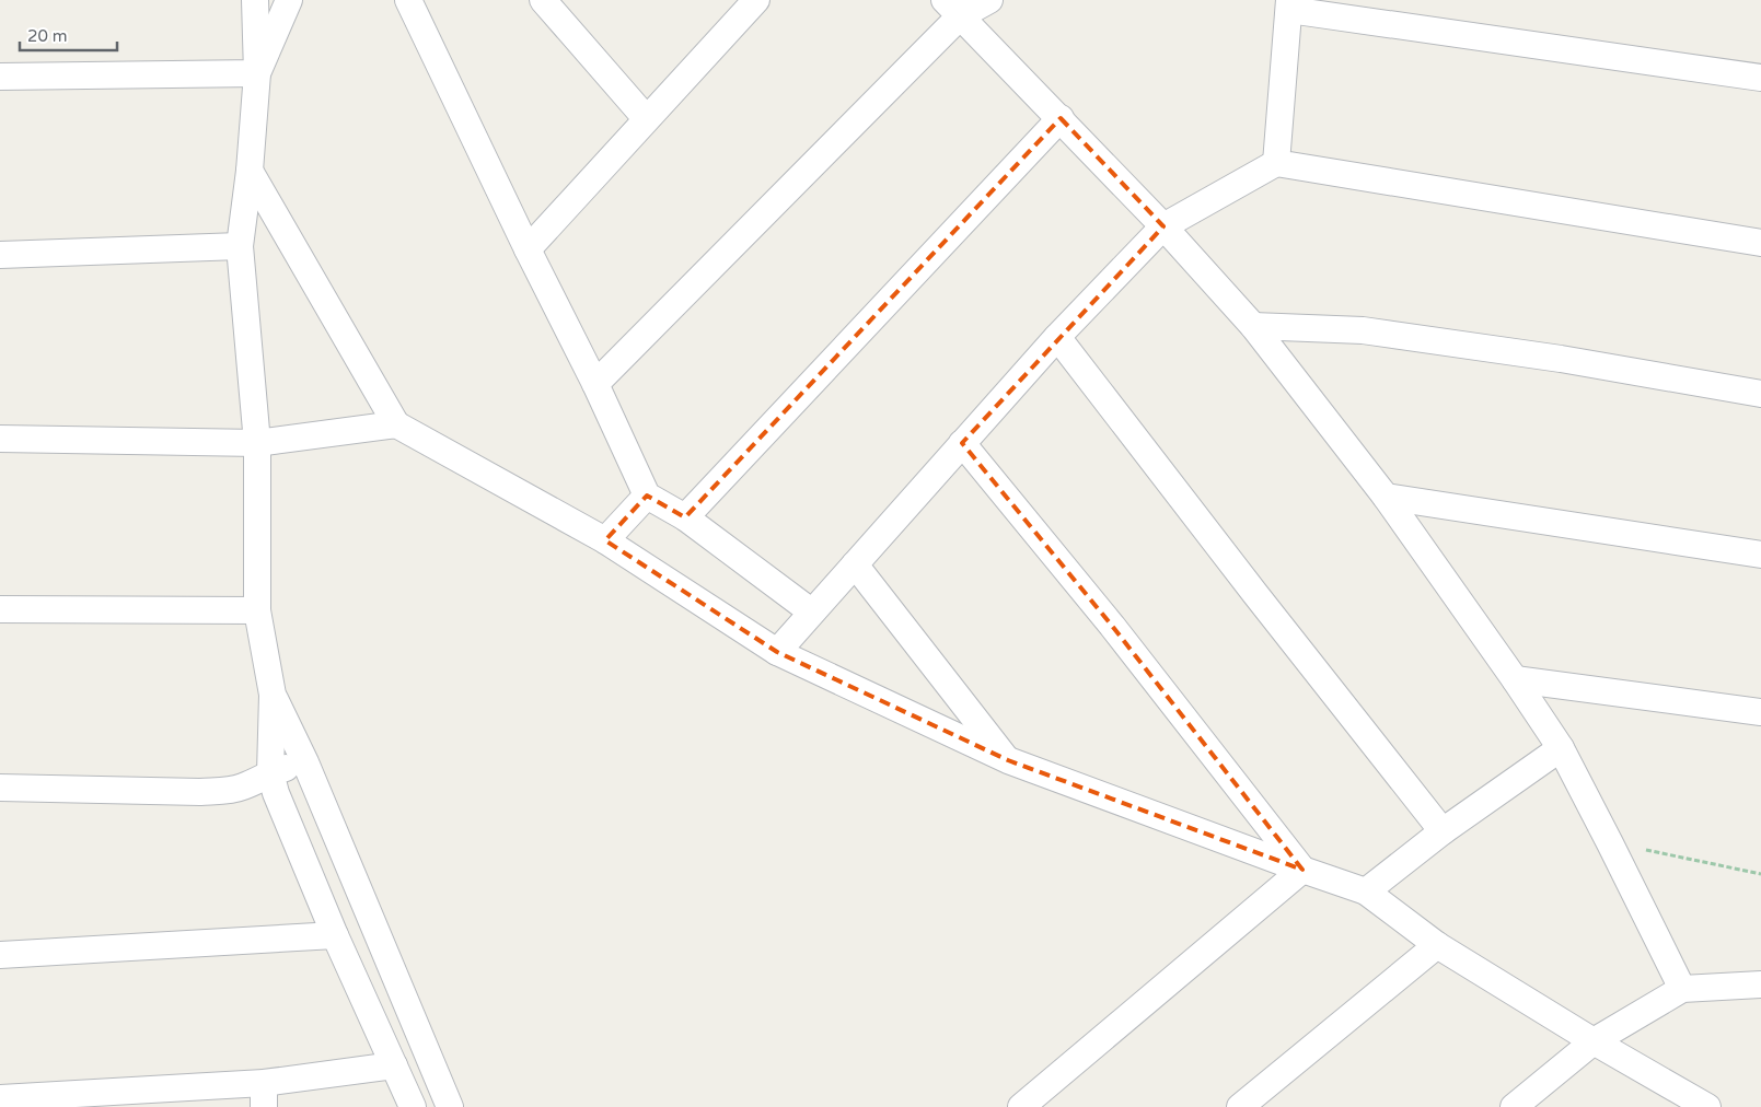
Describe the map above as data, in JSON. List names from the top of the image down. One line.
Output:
{"scale_bar":"20 m"}
